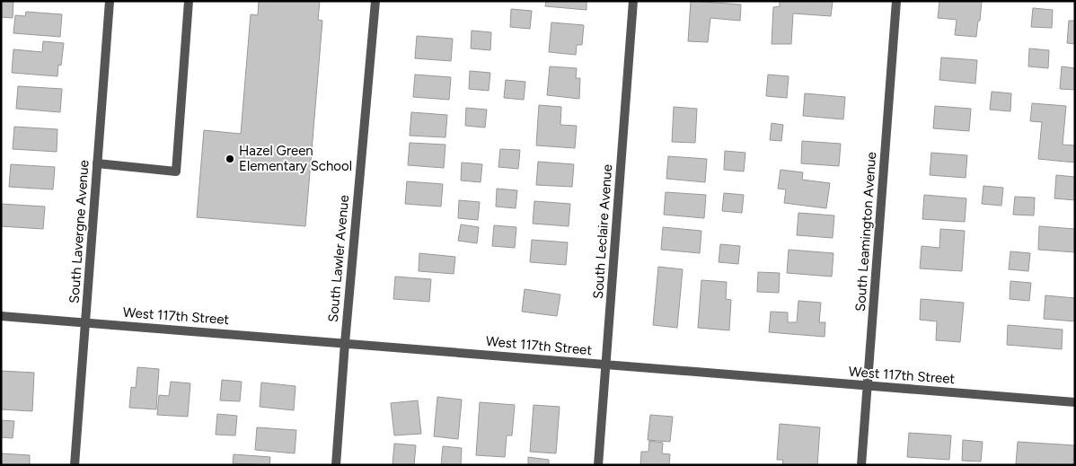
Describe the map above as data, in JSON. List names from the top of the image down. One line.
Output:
{"streets":{"street":["South Lavergne Avenue","South Leclaire Avenue","South Leamington Avenue","South Lawler Avenue","West 117th Street"]},"crossings":[["South Lavergne Avenue","West 117th Street"],["South Leclaire Avenue","West 117th Street"],["South Leamington Avenue","West 117th Street"],["South Lawler Avenue","West 117th Street"]],"places":["Hazel Green Elementary School"]}
